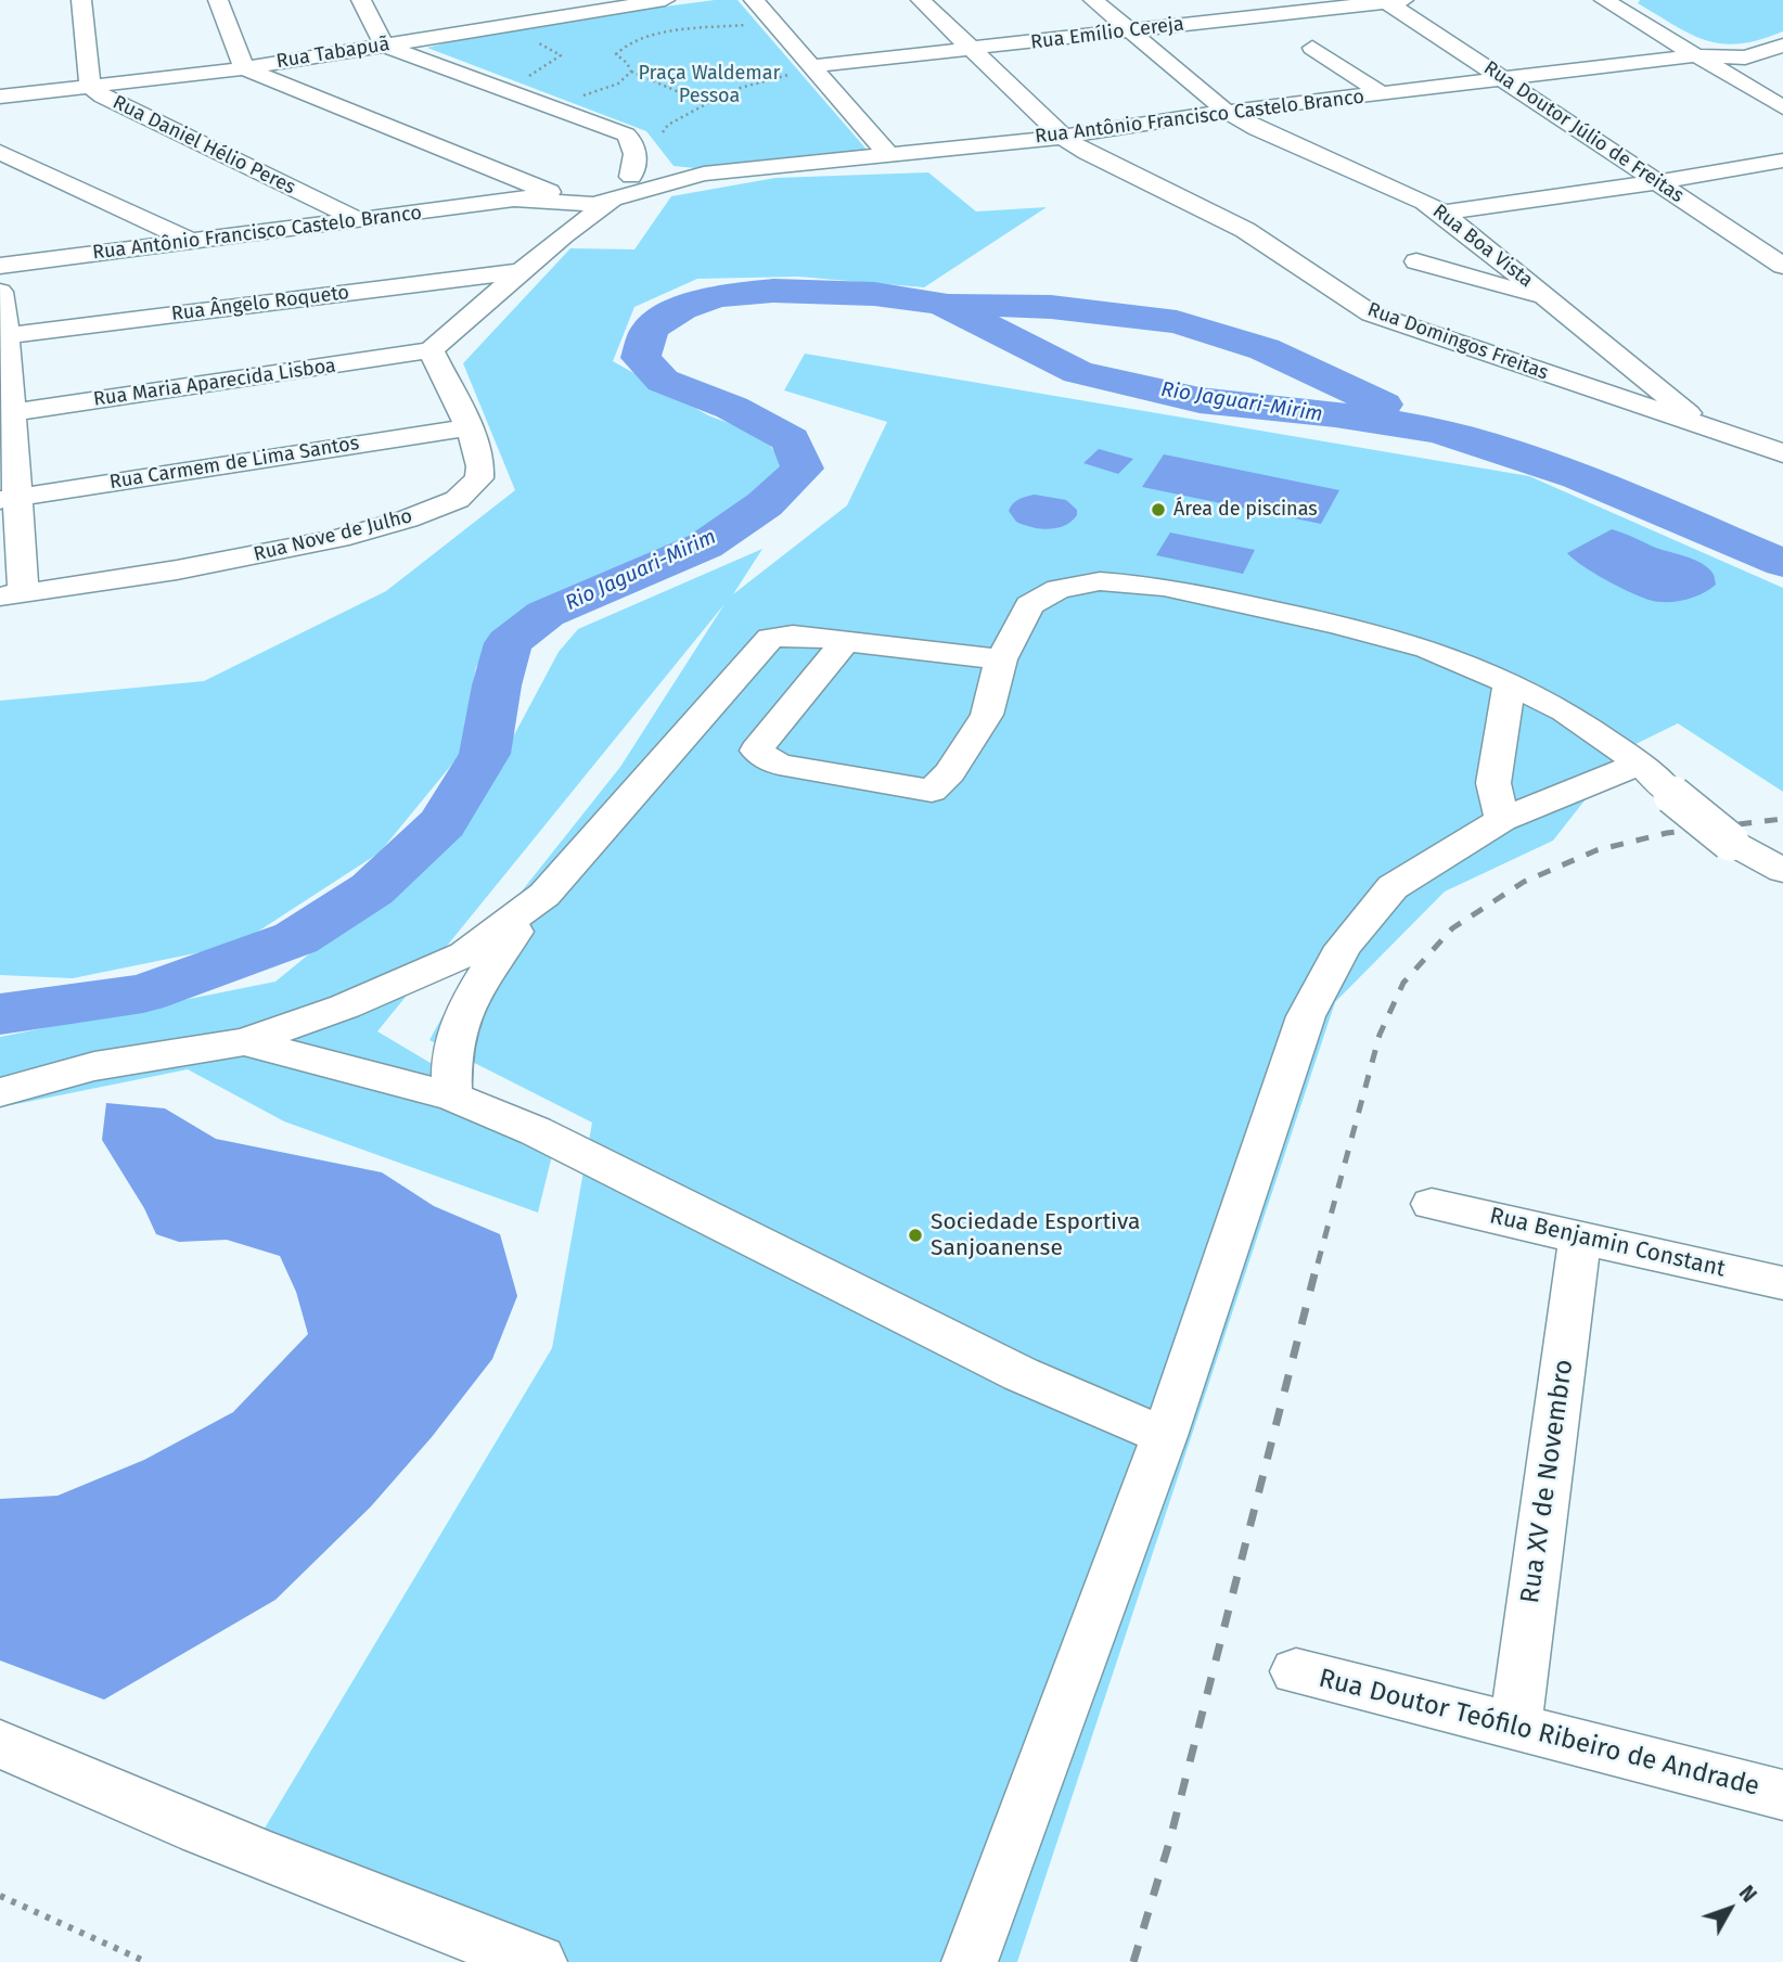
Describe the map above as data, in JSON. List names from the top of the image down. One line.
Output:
{"streets":{"street":["Rua Emílio Cereja","Rua Tabapuã","Rua Antônio Francisco Castelo Branco","Rua Doutor Júlio de Freitas","Rua Daniel Hélio Peres","Rua Boa Vista","Rua Ângelo Roqueto","Rua Domingos Freitas","Rua Maria Aparecida Lisboa","Rua Carmem de Lima Santos","Rua Nove de Julho","Rua Benjamin Constant","Rua XV de Novembro","Rua Doutor Teófilo Ribeiro de Andrade"]},"crossings":[["Rua Emílio Cereja","Rua Doutor Júlio de Freitas"],["Rua Emílio Cereja","Rua Boa Vista"],["Rua Emílio Cereja","Rua Domingos Freitas"],["Rua Tabapuã","Rua Daniel Hélio Peres"],["Rua Antônio Francisco Castelo Branco","Rua Doutor Júlio de Freitas"],["Rua Antônio Francisco Castelo Branco","Rua Daniel Hélio Peres"],["Rua Antônio Francisco Castelo Branco","Rua Boa Vista"],["Rua Antônio Francisco Castelo Branco","Rua Domingos Freitas"],["Rua Boa Vista","Rua Domingos Freitas"],["Rua Maria Aparecida Lisboa","Rua Nove de Julho"],["Rua Carmem de Lima Santos","Rua Nove de Julho"],["Rua Benjamin Constant","Rua XV de Novembro"],["Rua XV de Novembro","Rua Doutor Teófilo Ribeiro de Andrade"]],"water":["Rio Jaguari-Mirim"],"parks":["Praça Waldemar Pessoa"],"places":["Área de piscinas","Sociedade Esportiva Sanjoanense"],"north":"top right"}
